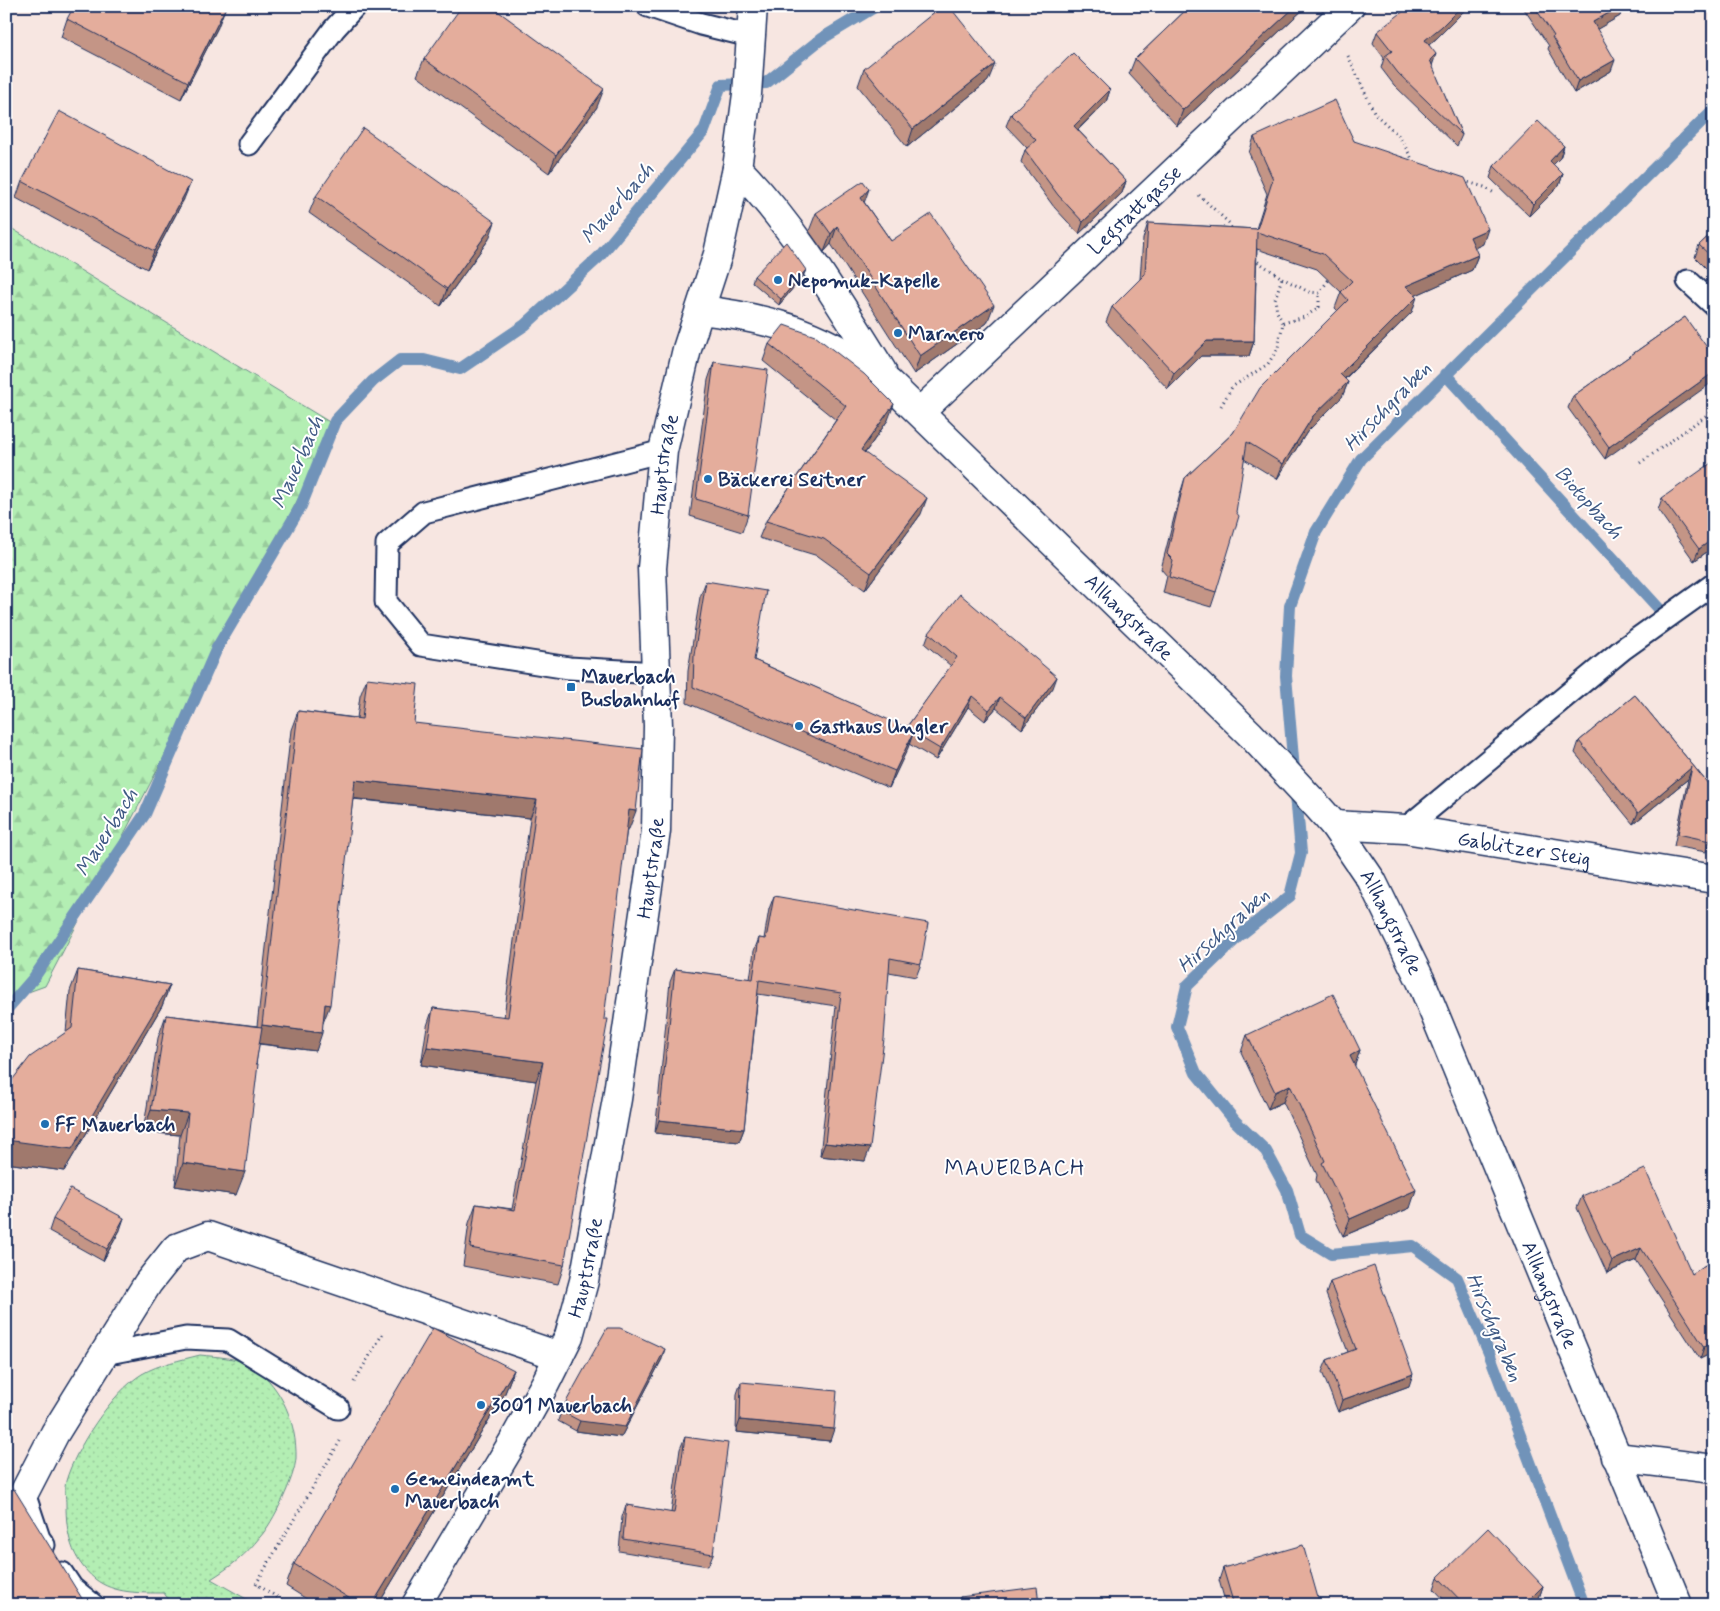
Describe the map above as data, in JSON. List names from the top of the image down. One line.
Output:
{"streets":{"street":["Legstattgasse","Hauptstraße","Allhangstraße","Gablitzer Steig"]},"crossings":[["Legstattgasse","Allhangstraße"],["Hauptstraße","Allhangstraße"],["Allhangstraße","Gablitzer Steig"]],"districts":["MAUERBACH"],"water":["Mauerbach","Hirschgraben","Biotopbach"],"places":{"other":["Nepomuk-Kapelle","Marnero","Bäckerei Seitner","Gasthaus Ungler","FF Mauerbach","3001 Mauerbach","Gemeindeamt Mauerbach"],"transit":["Mauerbach Busbahnhof"]}}
